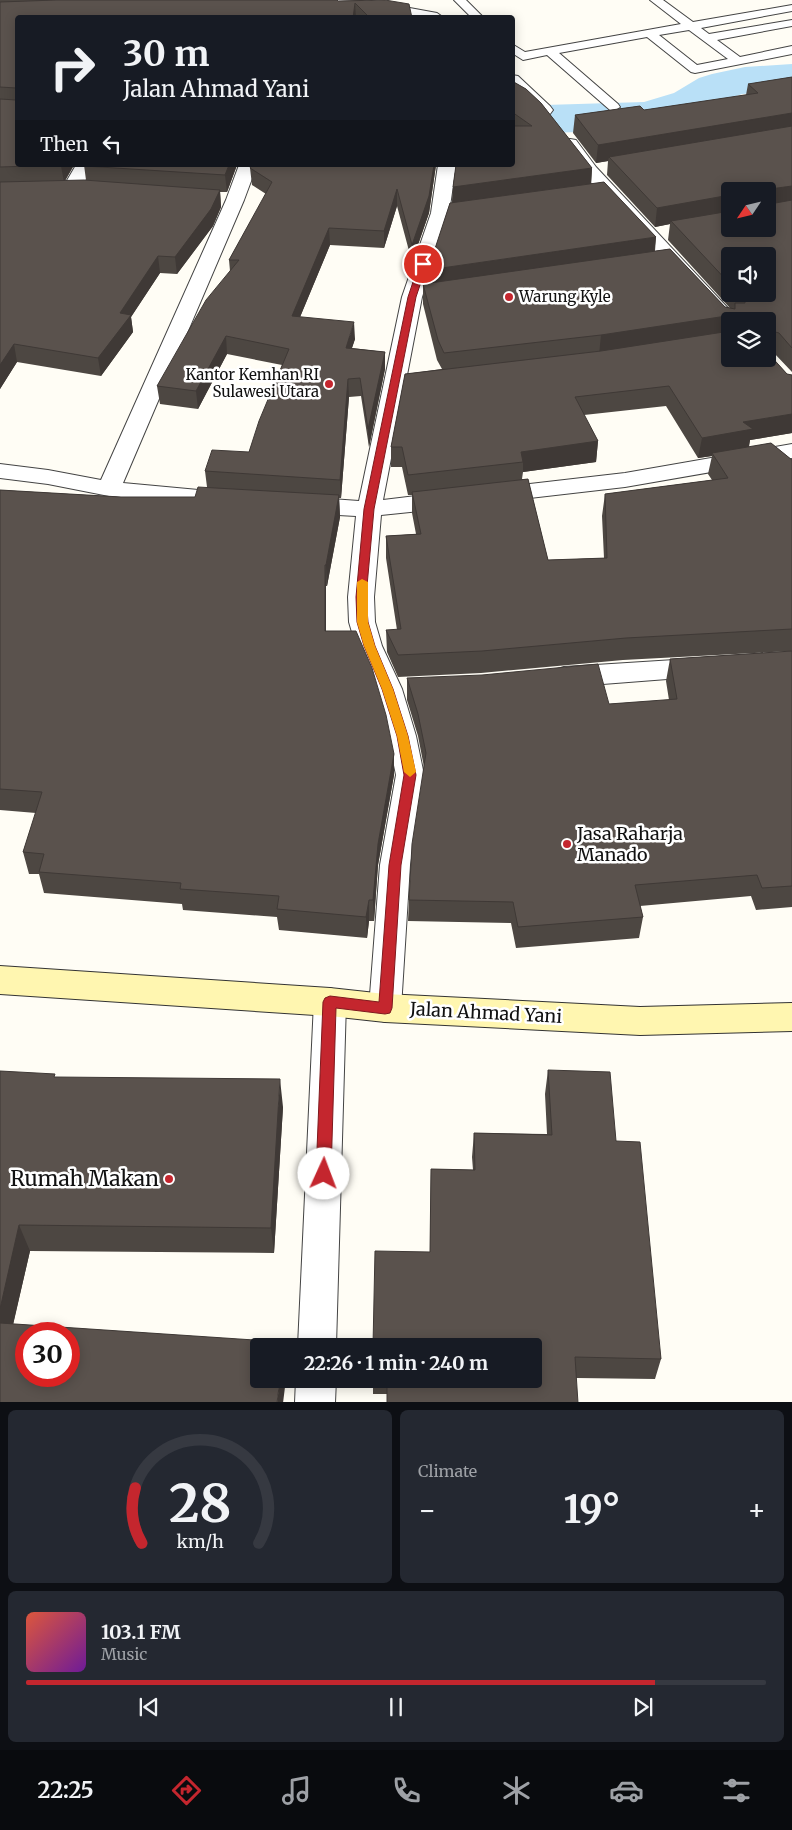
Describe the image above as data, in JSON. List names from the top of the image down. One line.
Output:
{"streets":{"main road":["Jalan Ahmad Yani"]},"places":["Warung Kyle","Kantor Kemhan RI Sulawesi Utara","Jasa Raharja Manado","Rumah Makan"],"north":"bottom left","page":{"turn":["30 m","Jalan Ahmad Yani"],"then":"Then","limit":"30","trip":"22:26 · 1 min · 240 m","tile":"Climate","heat":["−","19°","+"],"song":["103.1 FM","Music"],"tabs":"22:25","gauge":["28","km/h"]}}
